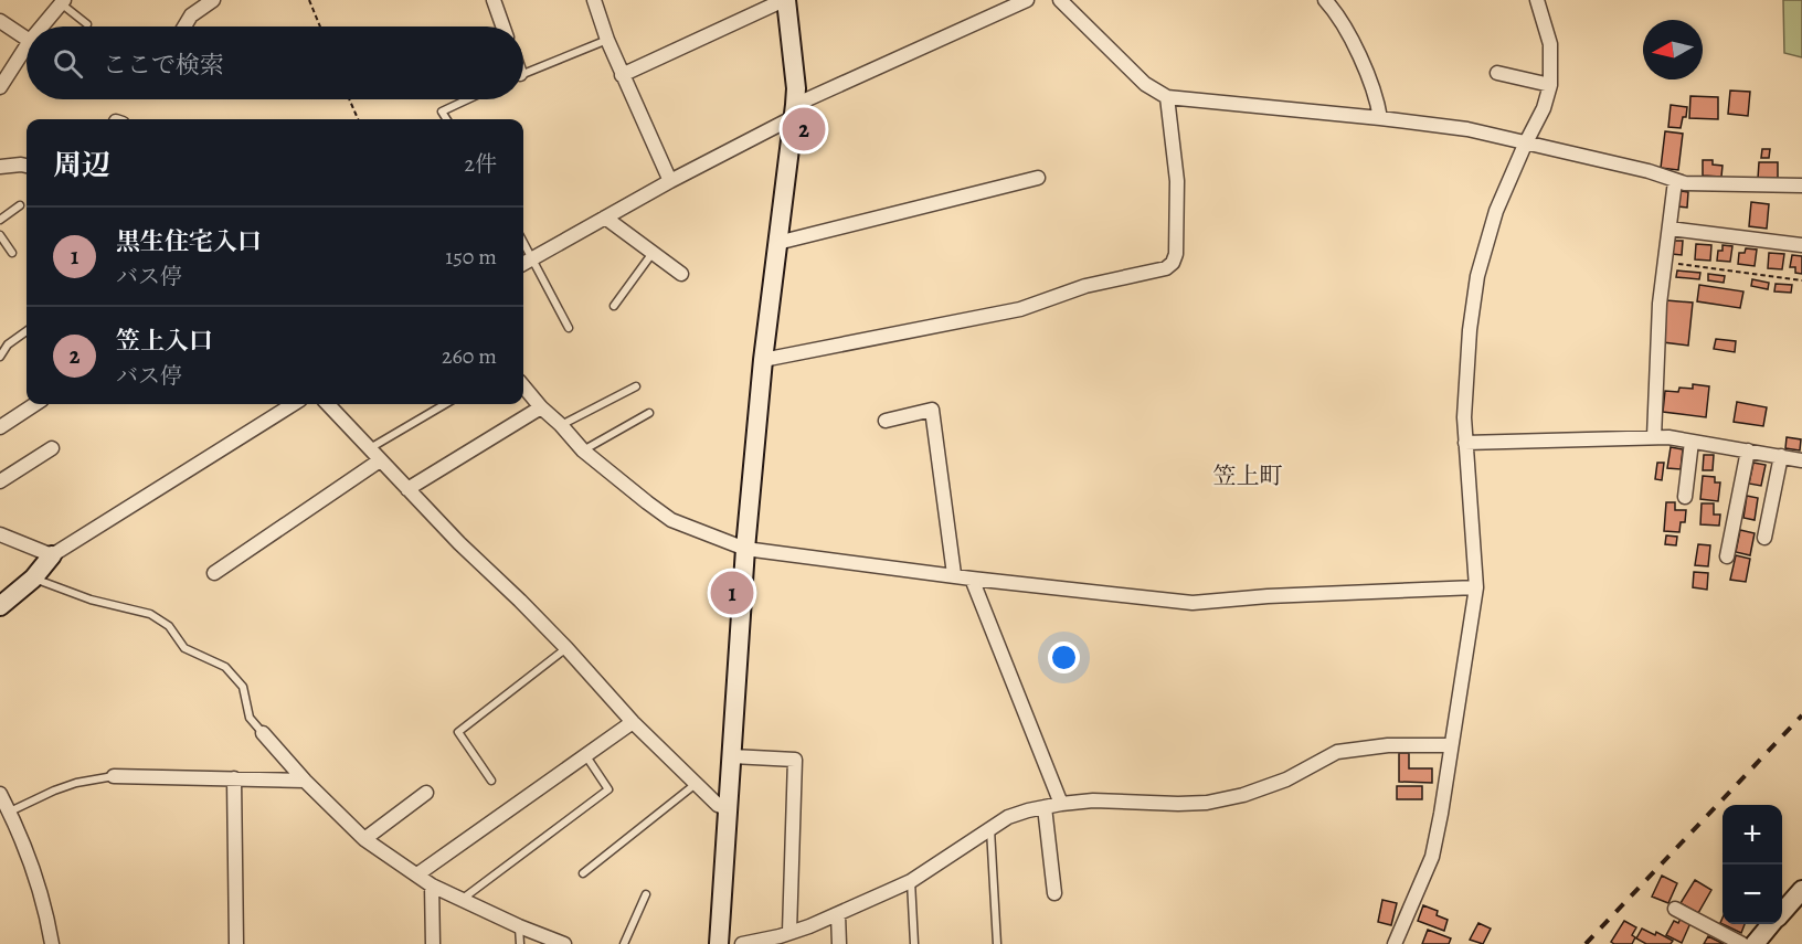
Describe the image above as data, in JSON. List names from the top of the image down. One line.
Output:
{"districts":["笠上町"],"north":"left","page":{"search":"ここで検索","pins":["2","1"],"heading":["周辺","2件"],"list":[{"mark":"1","name":"黒生住宅入口","note":"バス停","value":"150 m"},{"mark":"2","name":"笠上入口","note":"バス停","value":"260 m"}],"map_buttons":["+","−"]}}
